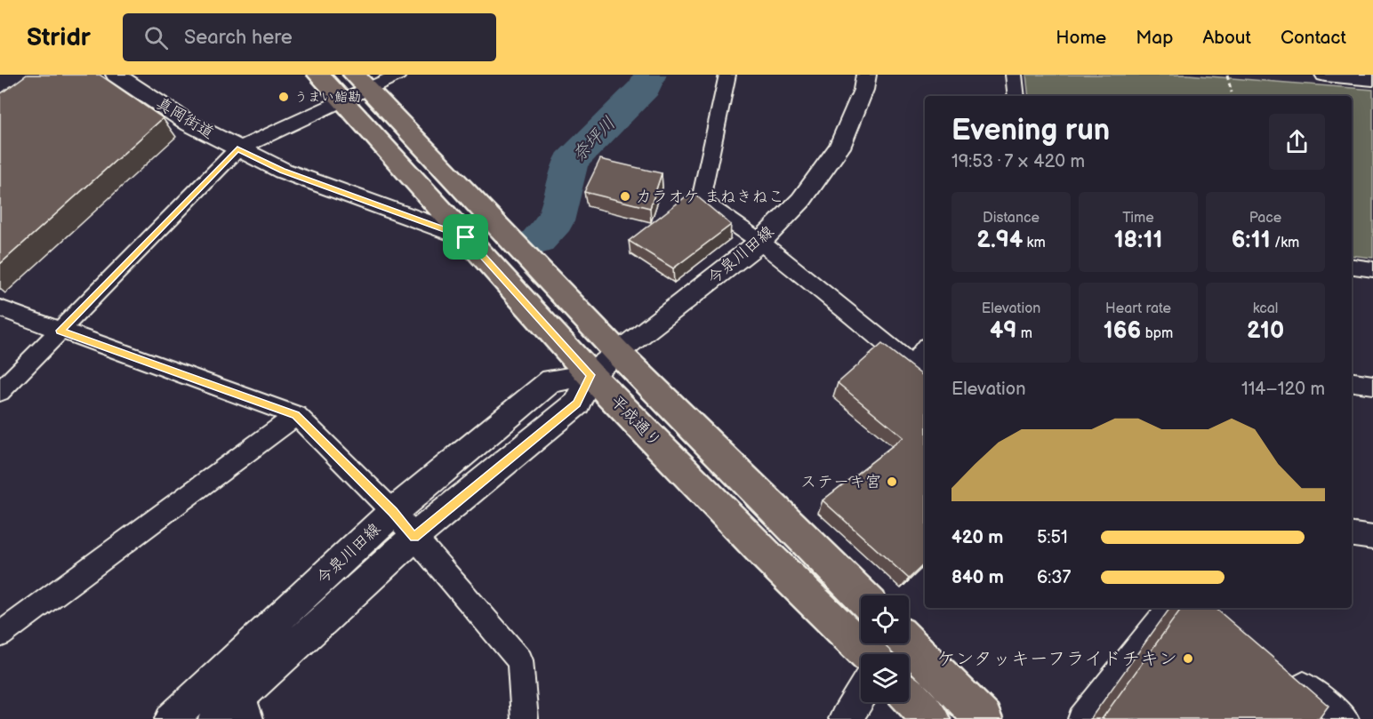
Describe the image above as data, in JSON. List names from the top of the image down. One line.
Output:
{"streets":{"main road":["平成通り"],"street":["真岡街道","今泉川田線"]},"crossings":[["真岡街道","平成通り"],["今泉川田線","平成通り"]],"water":["奈坪川"],"places":["うまい鮨勘","カラオケ まねきねこ","ステーキ宮","ケンタッキーフライドチキン"],"page":{"header":"Stridr","search":"Search here","nav":["Home","Map","About","Contact"],"heading":["Evening run","19:53 · 7 × 420 m"],"stats":[["Distance","2.94 km"],["Time","18:11"],["Pace","6:11 /km"],["Elevation","49 m"],["Heart rate","166 bpm"],["kcal","210"]],"chart":["Elevation","114–120 m"],"list":[{"name":"420 m","note":"5:51"},{"name":"840 m","note":"6:37"}]}}
